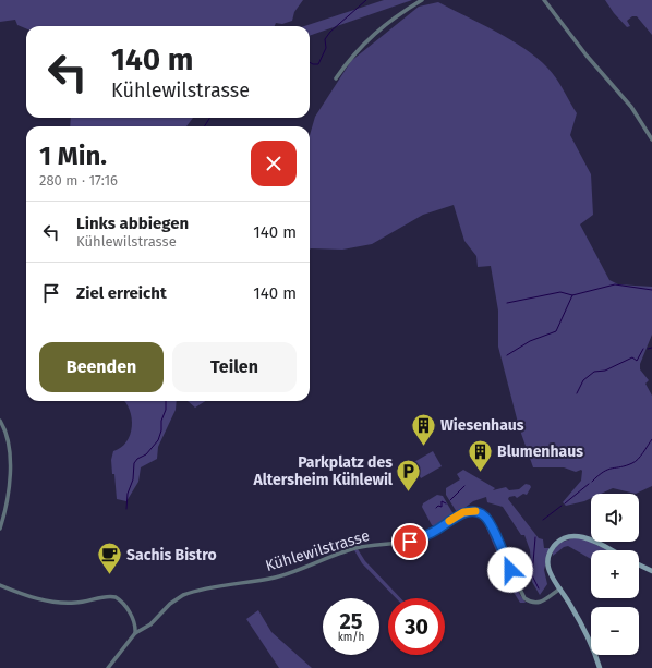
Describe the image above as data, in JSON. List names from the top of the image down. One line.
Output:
{"streets":{"street":["Kühlewilstrasse"]},"places":{"building":["Wiesenhaus","Blumenhaus"],"parking":["Parkplatz des Altersheim Kühlewil"],"cafe":["Sachis Bistro"]},"page":{"turn":["140 m","Kühlewilstrasse"],"heading":["1 Min.","280 m · 17:16"],"list":[{"name":"Links abbiegen","note":"Kühlewilstrasse","value":"140 m"},{"name":"Ziel erreicht","value":"140 m"}],"buttons":["Beenden","Teilen"],"map_buttons":["+","−"],"speed":"25 km/h","limit":"30"}}
